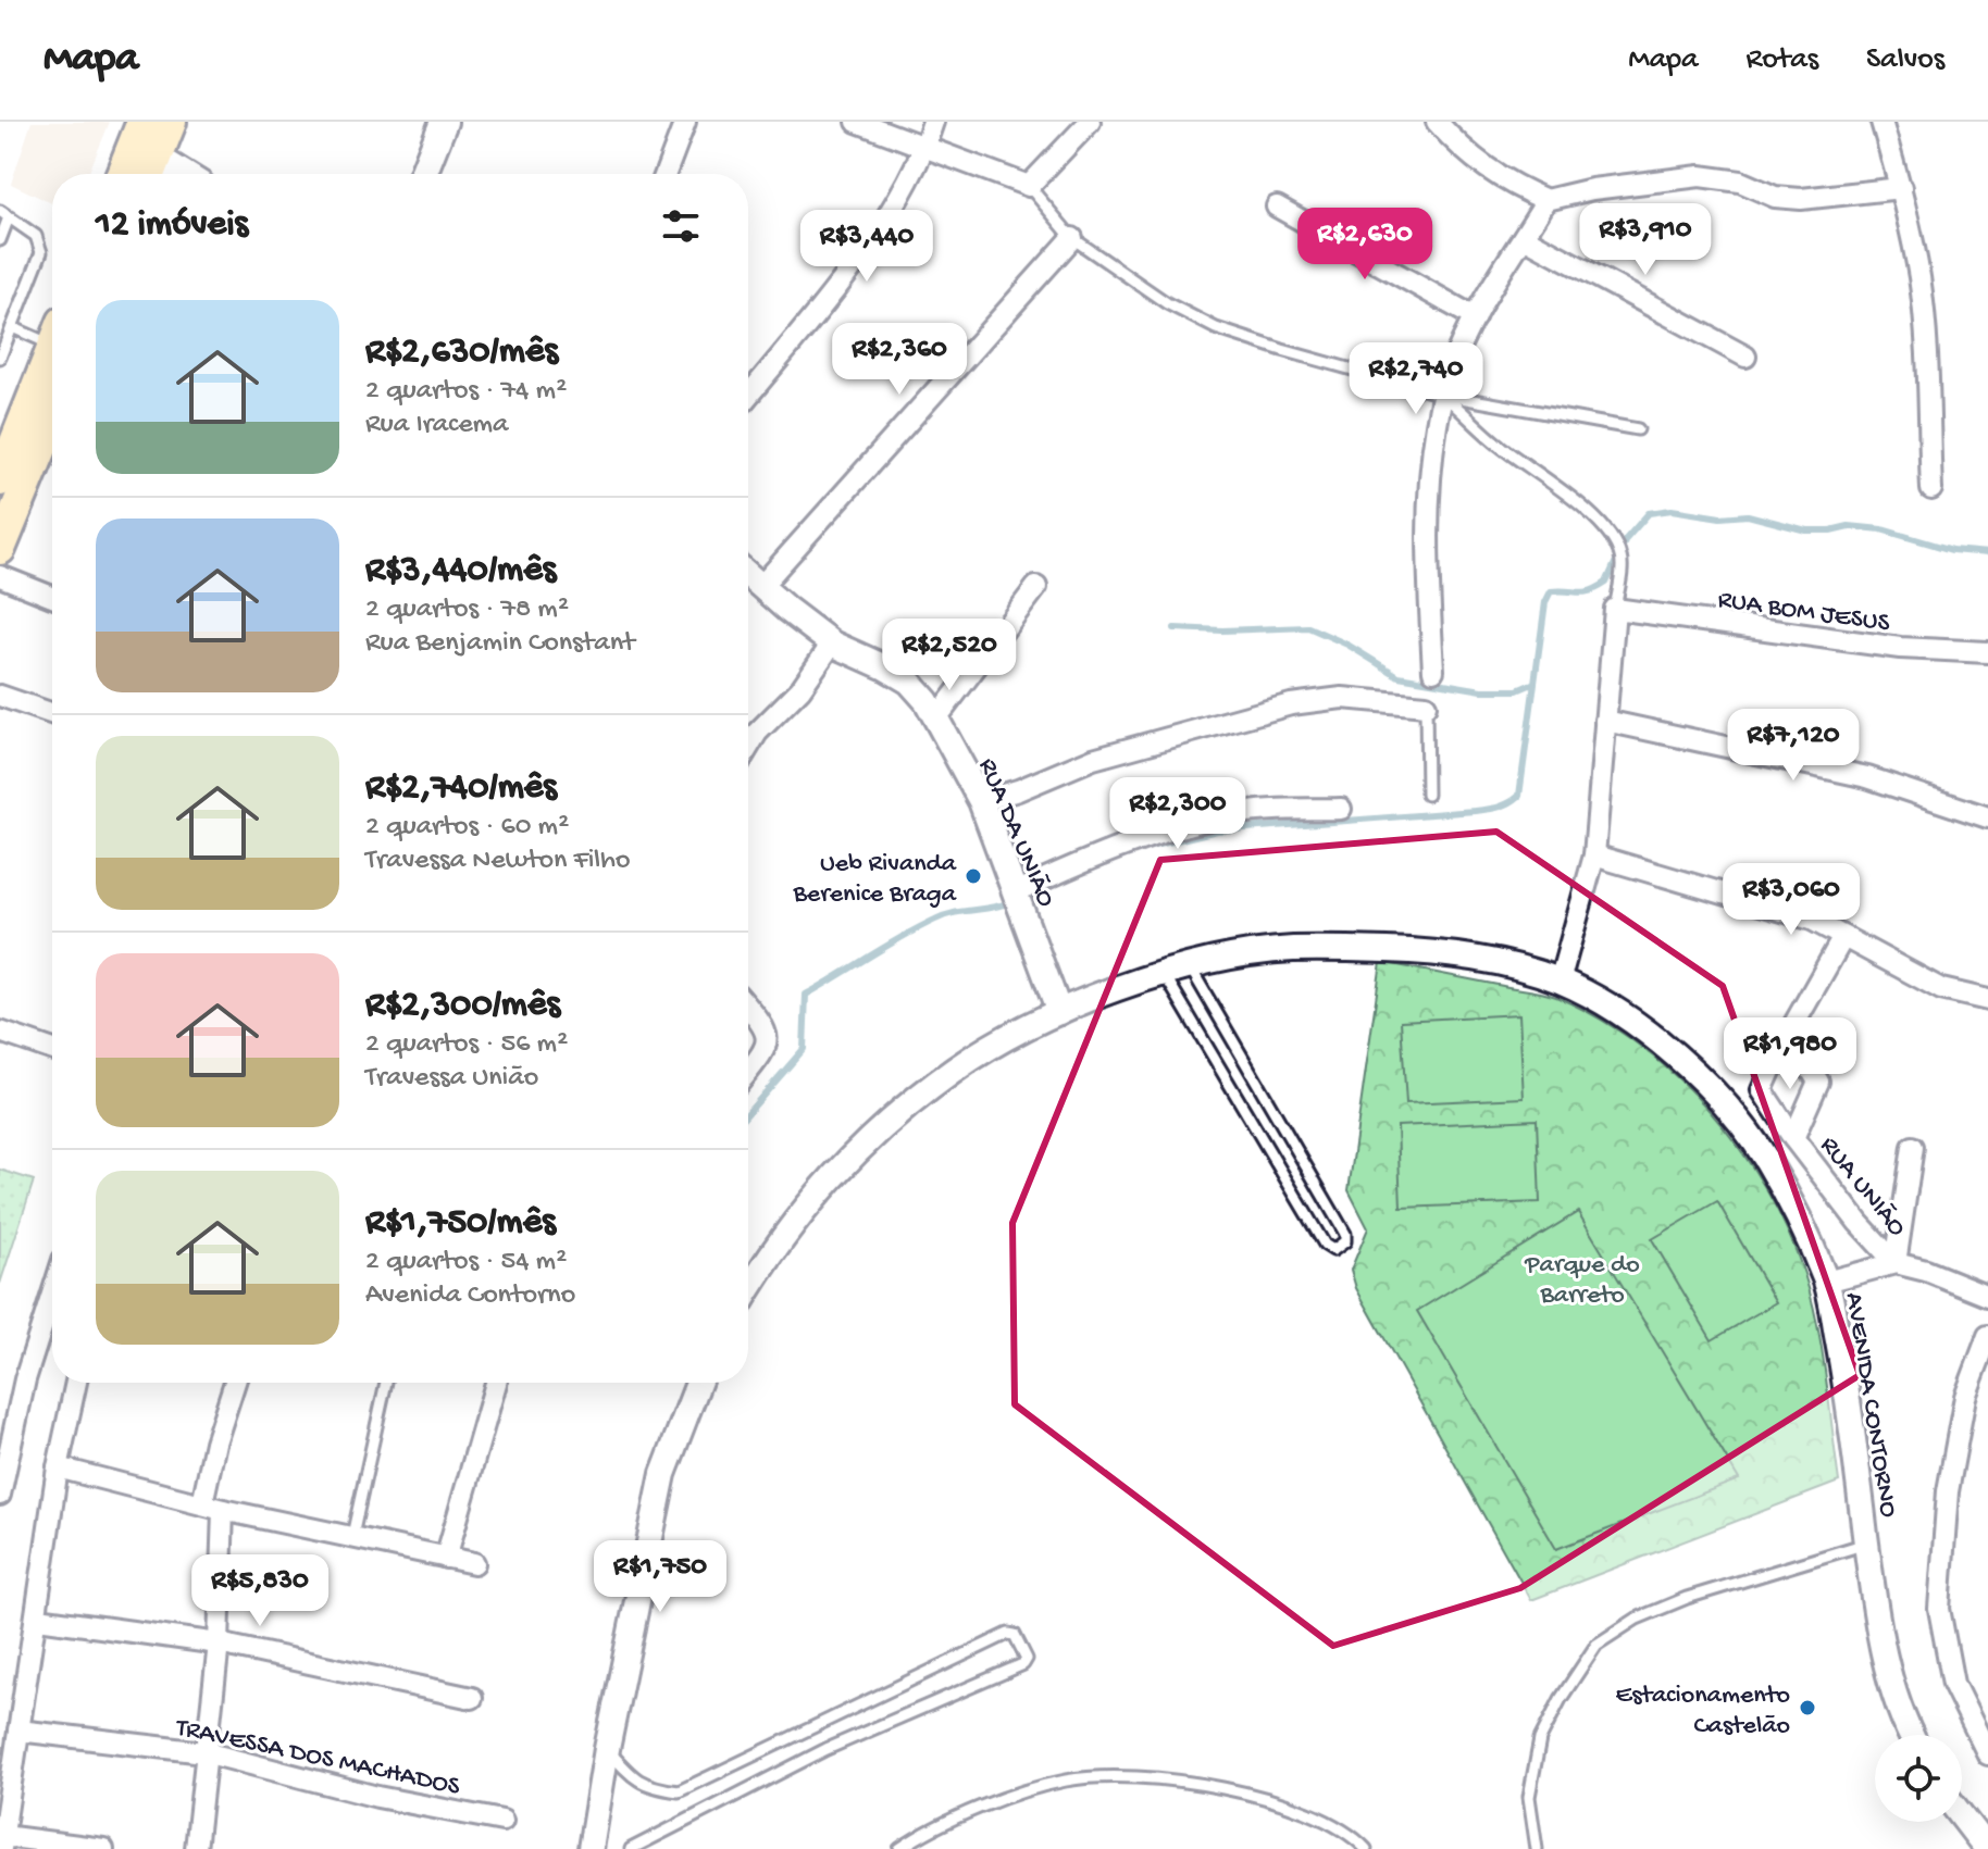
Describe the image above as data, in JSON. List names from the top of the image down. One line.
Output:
{"streets":{"street":["RUA BOM JESUS","RUA DA UNIÃO","RUA UNIÃO","AVENIDA CONTORNO","TRAVESSA DOS MACHADOS"]},"crossings":[["RUA DA UNIÃO","AVENIDA CONTORNO"]],"parks":["Parque do Barreto"],"places":["Ueb Rivanda Berenice Braga","Estacionamento Castelão"],"page":{"header":"Mapa","nav":["Mapa","Rotas","Salvos"],"heading":"12 imóveis","price":["R$3,910","R$2,630","R$3,440","R$2,360","R$2,740","R$2,520","R$7,120","R$2,300","R$3,060","R$1,980","R$1,750","R$5,830"],"list":[{"name":"R$2,630/mês","note":"2 quartos · 74 m² · Rua Iracema"},{"name":"R$3,440/mês","note":"2 quartos · 78 m² · Rua Benjamin Constant"},{"name":"R$2,740/mês","note":"2 quartos · 60 m² · Travessa Newton Filho"},{"name":"R$2,300/mês","note":"2 quartos · 56 m² · Travessa União"},{"name":"R$1,750/mês","note":"2 quartos · 54 m² · Avenida Contorno"}]}}
